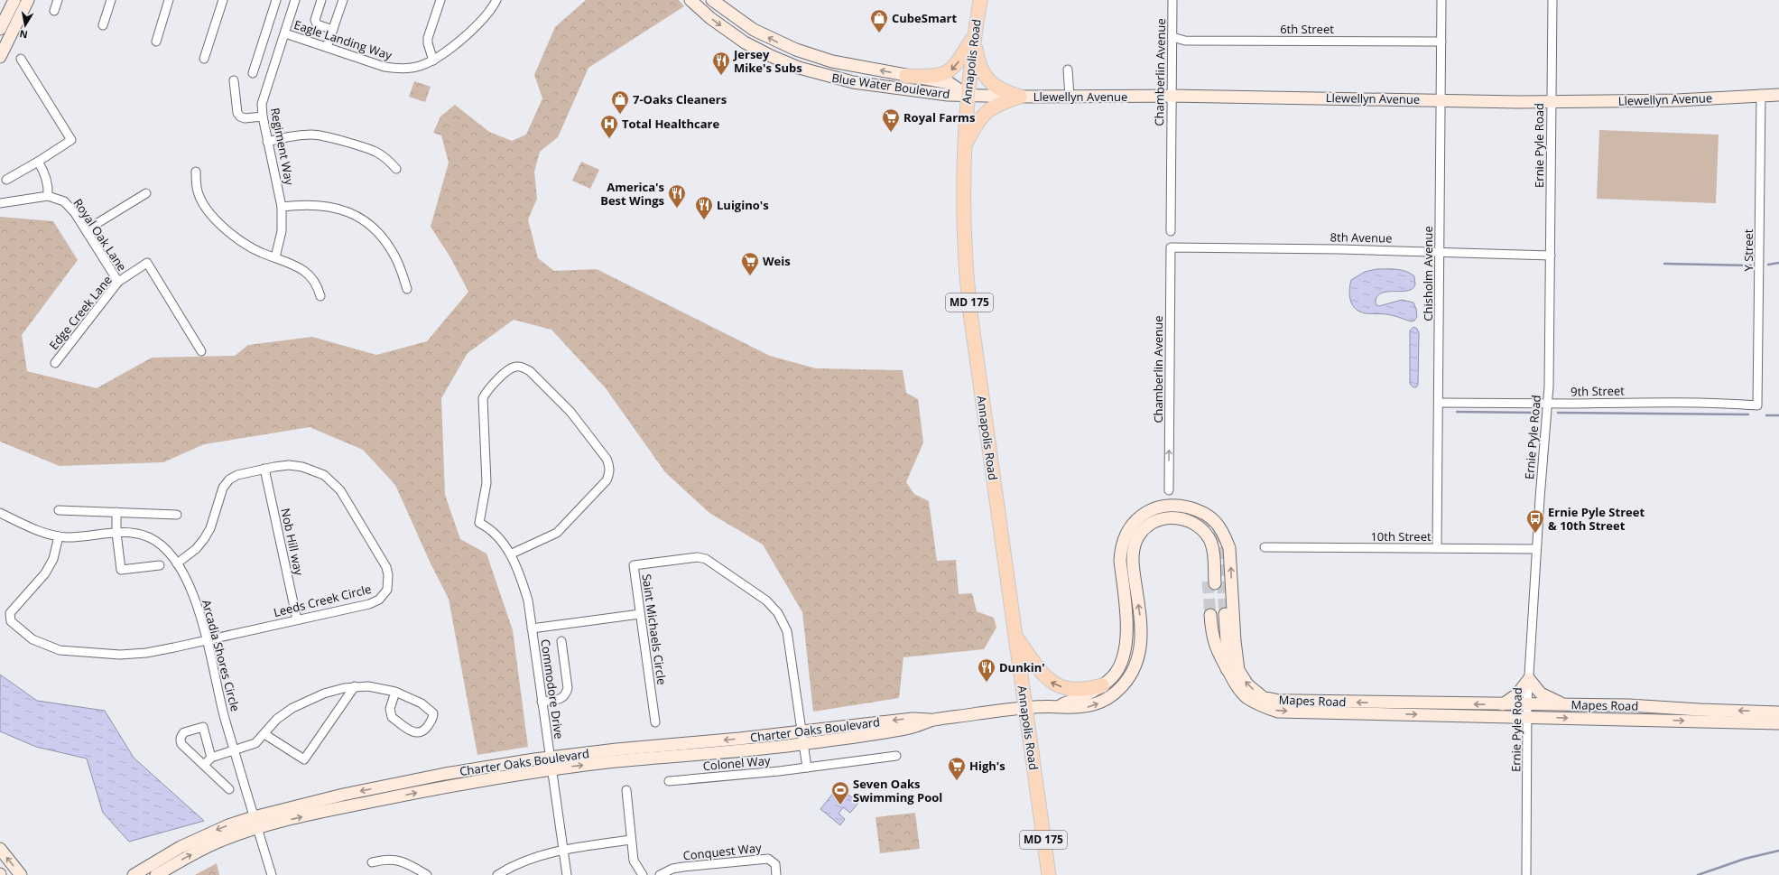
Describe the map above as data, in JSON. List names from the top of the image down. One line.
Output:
{"streets":{"main road":["Annapolis Road","MD 175"],"street":["6th Street","Eagle Landing Way","Chamberlin Avenue","Blue Water Boulevard","Llewellyn Avenue","Ernie Pyle Road","Regiment Way","Royal Oak Lane","8th Avenue","Y Street","Chisholm Avenue","Edge Creek Lane","9th Street","10th Street","Nob Hill way","Leeds Creek Circle","Saint Michaels Circle","Arcadia Shores Circle","Commodore Drive","Mapes Road","Charter Oaks Boulevard","Colonel Way","Conquest Way"]},"crossings":[["6th Street","Chamberlin Avenue"],["6th Street","Chisholm Avenue"],["Eagle Landing Way","Regiment Way"],["Annapolis Road","Blue Water Boulevard"],["Annapolis Road","Llewellyn Avenue"],["Annapolis Road","Mapes Road"],["Annapolis Road","Charter Oaks Boulevard"],["Chamberlin Avenue","Llewellyn Avenue"],["Chamberlin Avenue","8th Avenue"],["Blue Water Boulevard","Llewellyn Avenue"],["Llewellyn Avenue","Ernie Pyle Road"],["Llewellyn Avenue","Y Street"],["Llewellyn Avenue","Chisholm Avenue"],["Ernie Pyle Road","8th Avenue"],["Ernie Pyle Road","9th Street"],["Ernie Pyle Road","10th Street"],["Ernie Pyle Road","Mapes Road"],["Royal Oak Lane","Edge Creek Lane"],["8th Avenue","Chisholm Avenue"],["Y Street","9th Street"],["Chisholm Avenue","9th Street"],["Chisholm Avenue","10th Street"],["Nob Hill way","Leeds Creek Circle"],["Leeds Creek Circle","Arcadia Shores Circle"],["Saint Michaels Circle","Charter Oaks Boulevard"],["Arcadia Shores Circle","Charter Oaks Boulevard"],["Commodore Drive","Charter Oaks Boulevard"],["Mapes Road","Charter Oaks Boulevard"]],"one_way":["Chamberlin Avenue"],"places":{"shop":["CubeSmart","7-Oaks Cleaners"],"restaurant":["Jersey Mike's Subs","America's Best Wings","Luigino's","Dunkin'"],"supermarket":["Royal Farms","Weis","High's"],"hospital":["Total Healthcare"],"bus stop":["Ernie Pyle Street & 10th Street"],"sports":["Seven Oaks Swimming Pool"]},"north":"bottom"}
